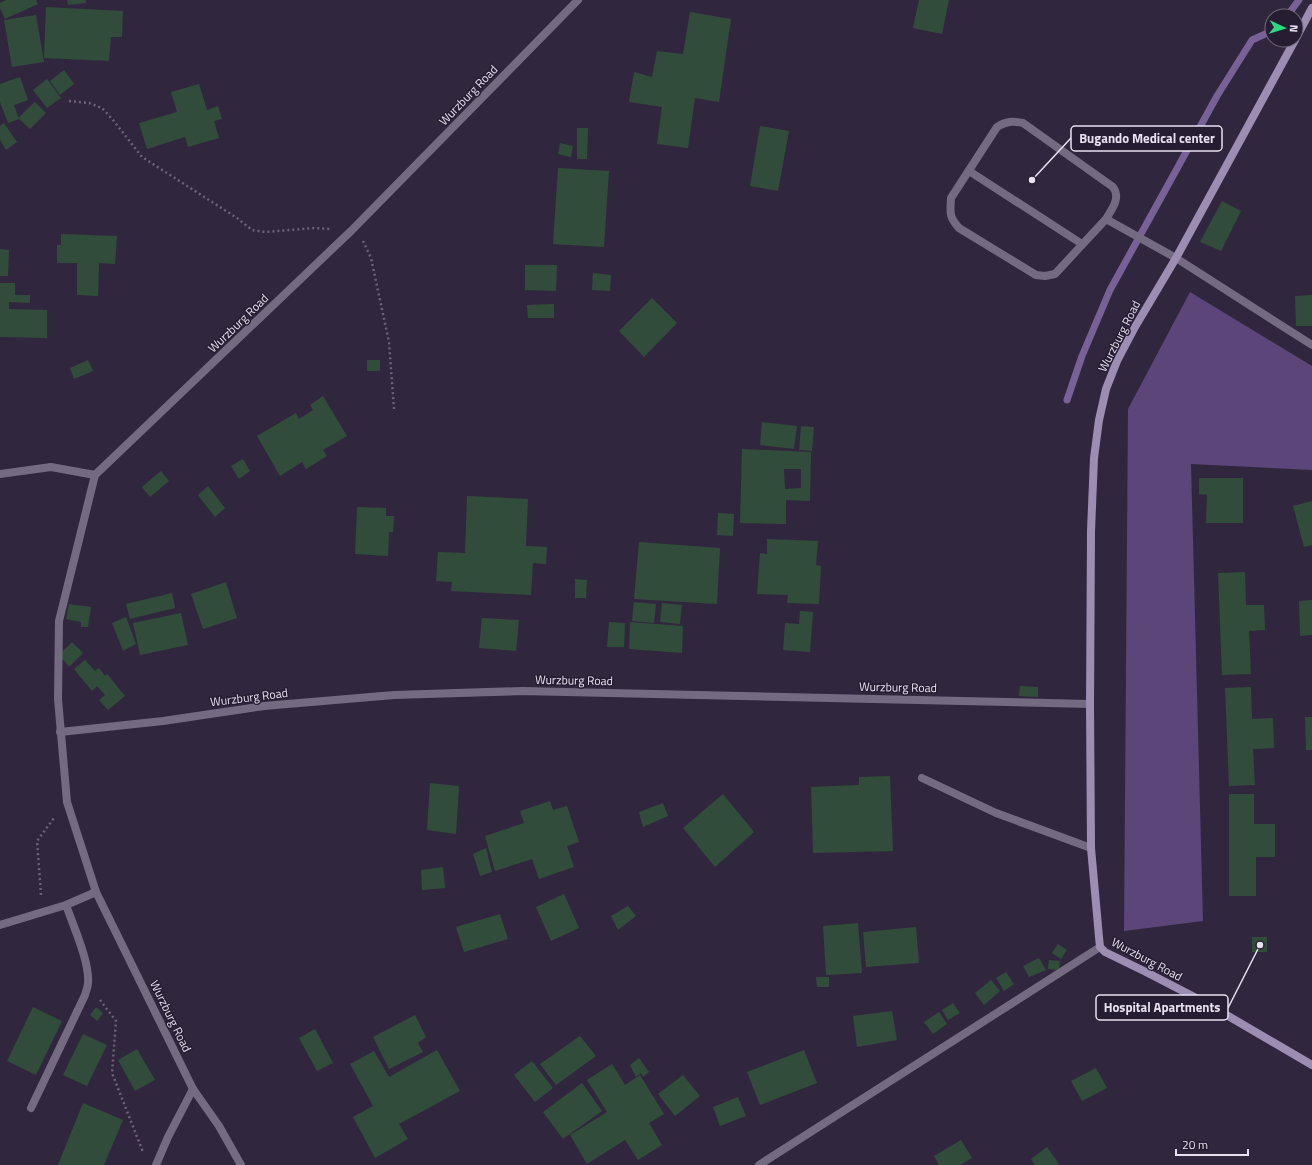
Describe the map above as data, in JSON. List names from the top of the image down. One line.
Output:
{"streets":{"main road":["Wurzburg Road"]},"places":["Bugando Medical center","Hospital Apartments"],"scale_bar":"20 m","north":"right"}
